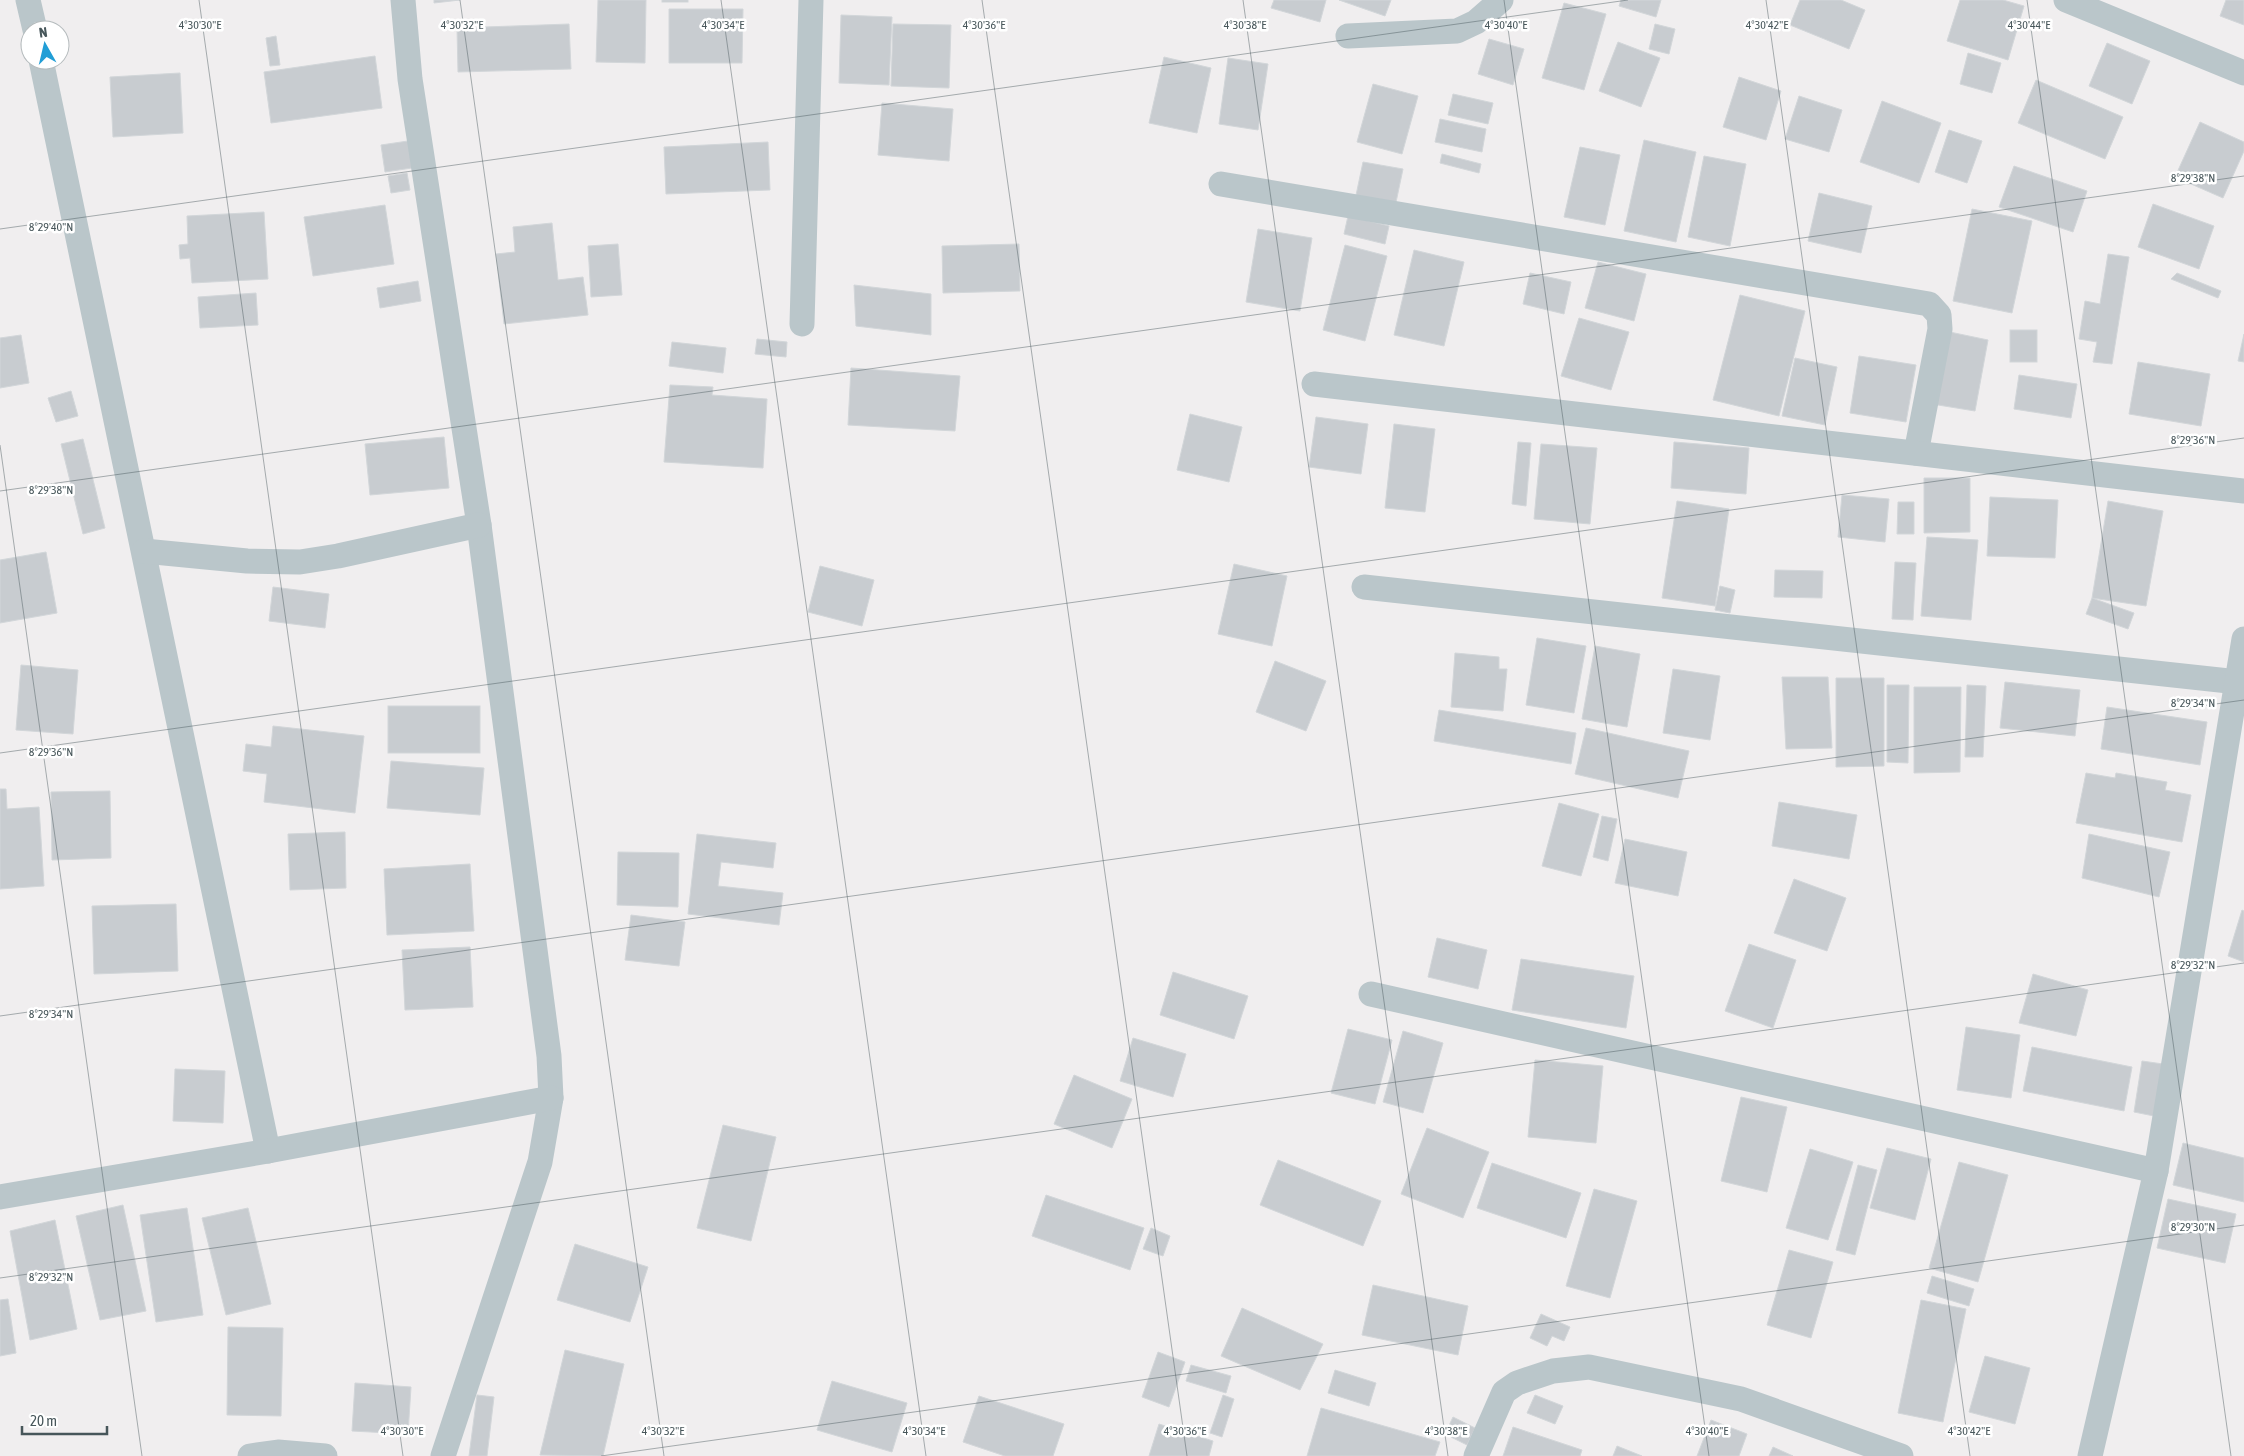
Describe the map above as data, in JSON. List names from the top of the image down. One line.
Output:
{"scale_bar":"20 m","north":"top","coordinates":["4°30'30\"E","4°30'32\"E","4°30'34\"E","4°30'36\"E","4°30'38\"E","4°30'40\"E","4°30'42\"E","4°30'44\"E","8°29'38\"N","8°29'40\"N","8°29'36\"N","8°29'34\"N","8°29'32\"N","8°29'30\"N"]}
